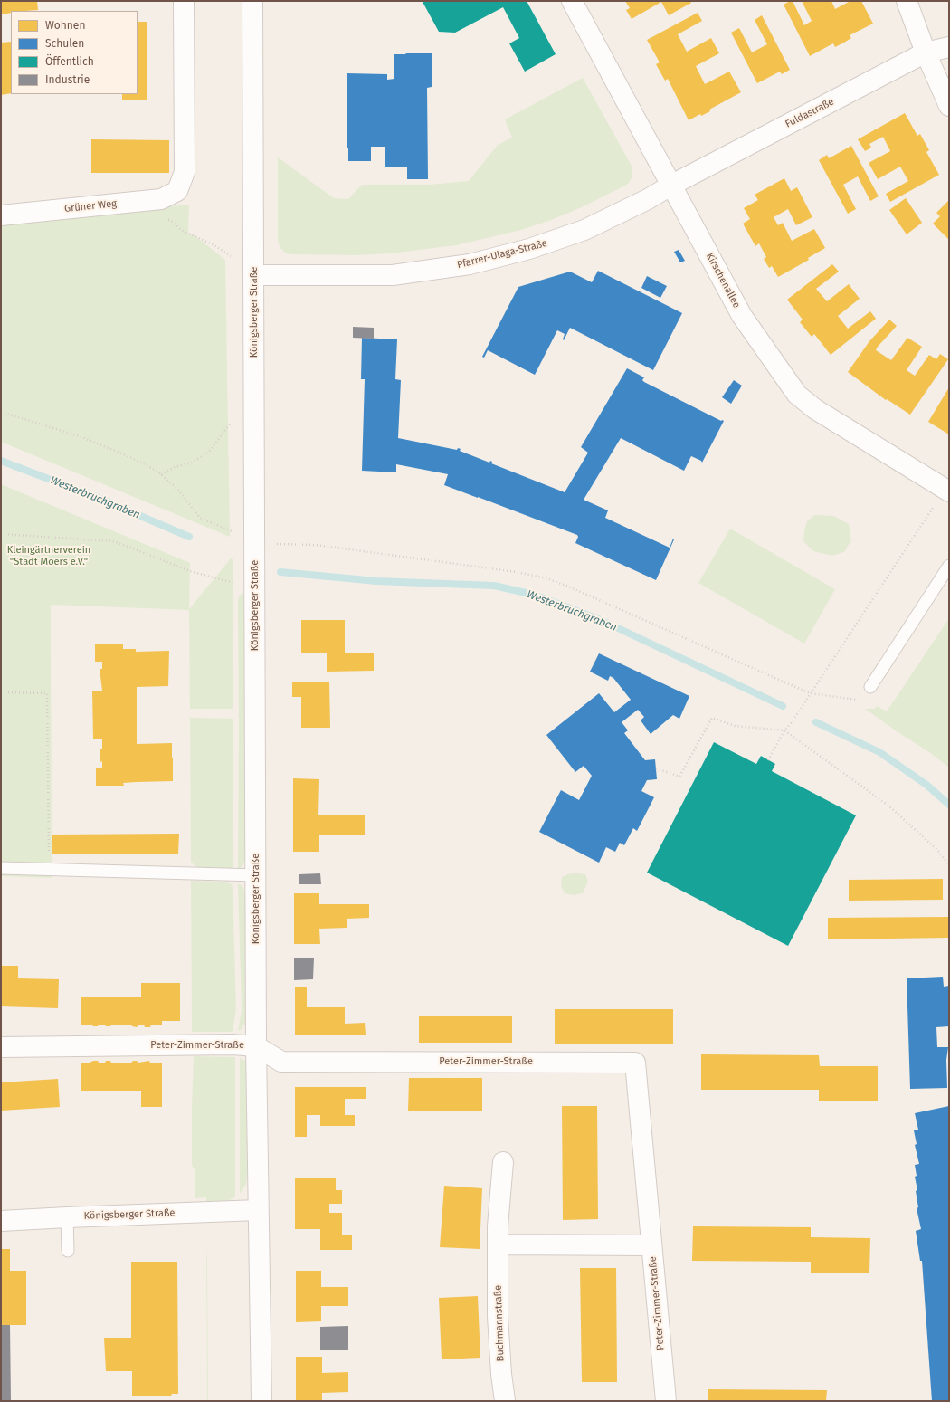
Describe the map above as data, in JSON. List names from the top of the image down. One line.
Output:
{"streets":{"street":["Fuldastraße","Grüner Weg","Pfarrer-Ulaga-Straße","Kirschenallee","Königsberger Straße","Peter-Zimmer-Straße","Buchmannstraße"]},"crossings":[["Fuldastraße","Pfarrer-Ulaga-Straße"],["Fuldastraße","Kirschenallee"],["Pfarrer-Ulaga-Straße","Kirschenallee"],["Pfarrer-Ulaga-Straße","Königsberger Straße"],["Königsberger Straße","Peter-Zimmer-Straße"]],"water":["Westerbruchgraben"],"parks":["Kleingärtnerverein \"Stadt Moers e.V.\""],"legend":["Wohnen","Schulen","Öffentlich","Industrie"]}
